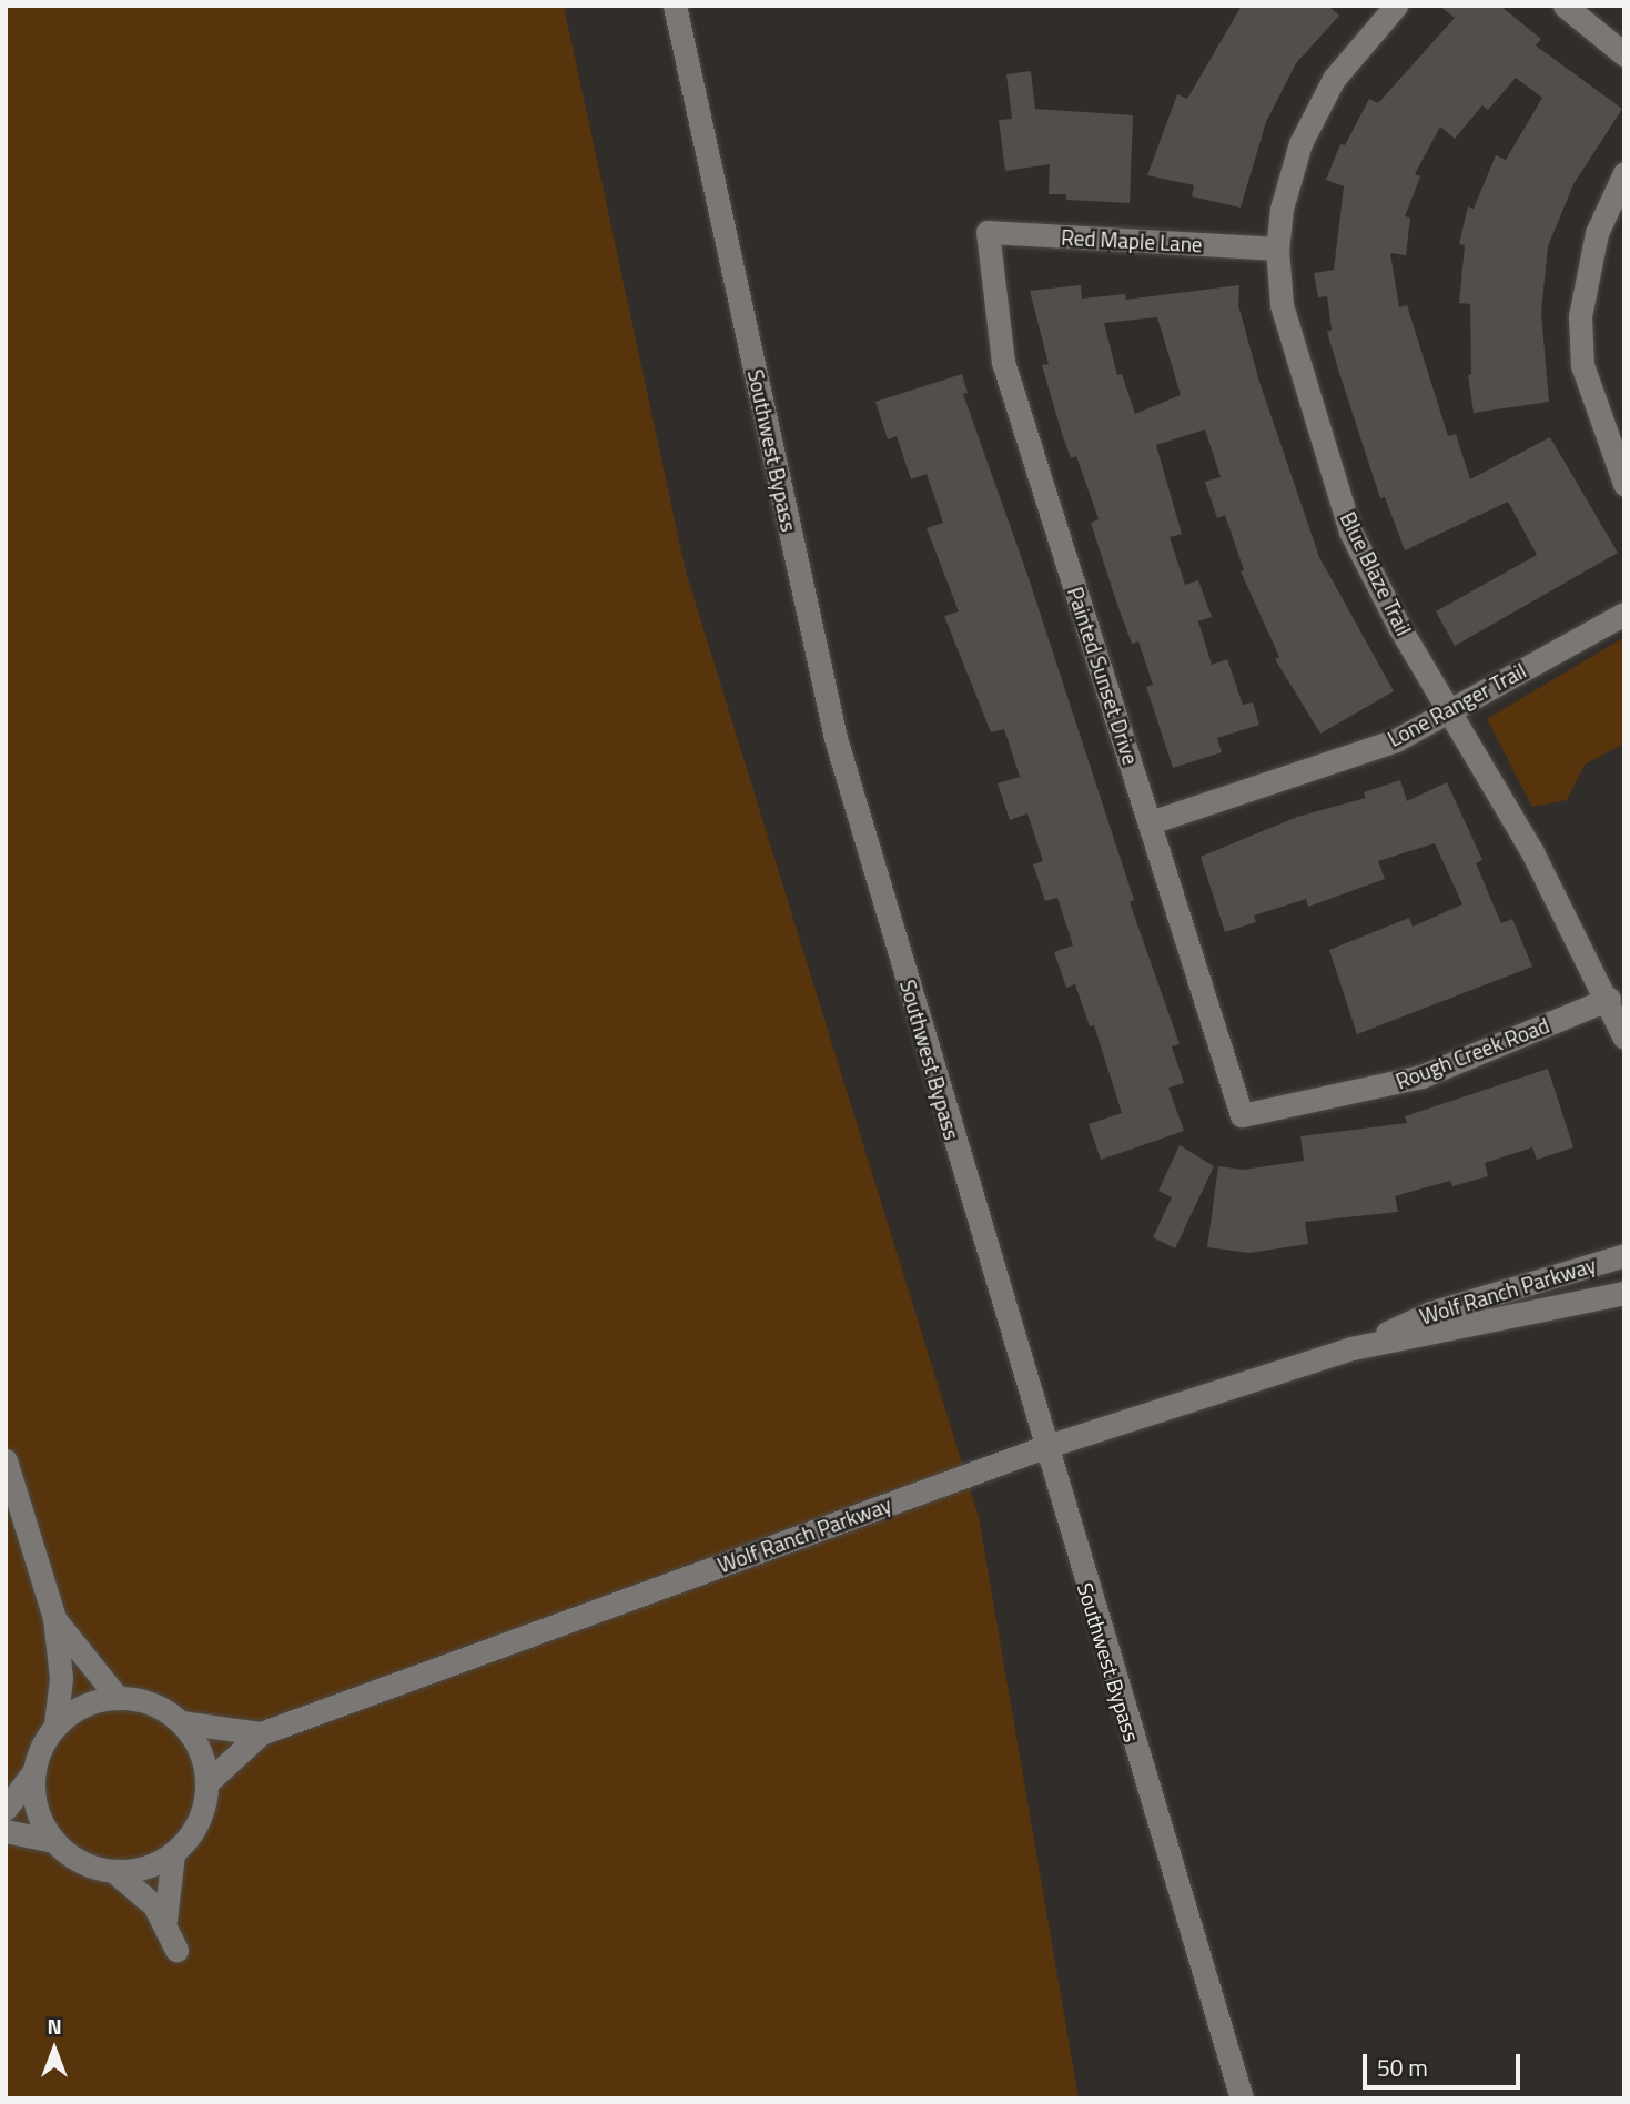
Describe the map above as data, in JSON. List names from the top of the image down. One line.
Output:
{"streets":{"street":["Red Maple Lane","Southwest Bypass","Blue Blaze Trail","Painted Sunset Drive","Lone Ranger Trail","Rough Creek Road","Wolf Ranch Parkway"]},"crossings":[["Red Maple Lane","Blue Blaze Trail"],["Red Maple Lane","Painted Sunset Drive"],["Southwest Bypass","Wolf Ranch Parkway"],["Blue Blaze Trail","Lone Ranger Trail"],["Blue Blaze Trail","Rough Creek Road"],["Painted Sunset Drive","Lone Ranger Trail"],["Painted Sunset Drive","Rough Creek Road"]],"scale_bar":"50 m","north":"top"}
